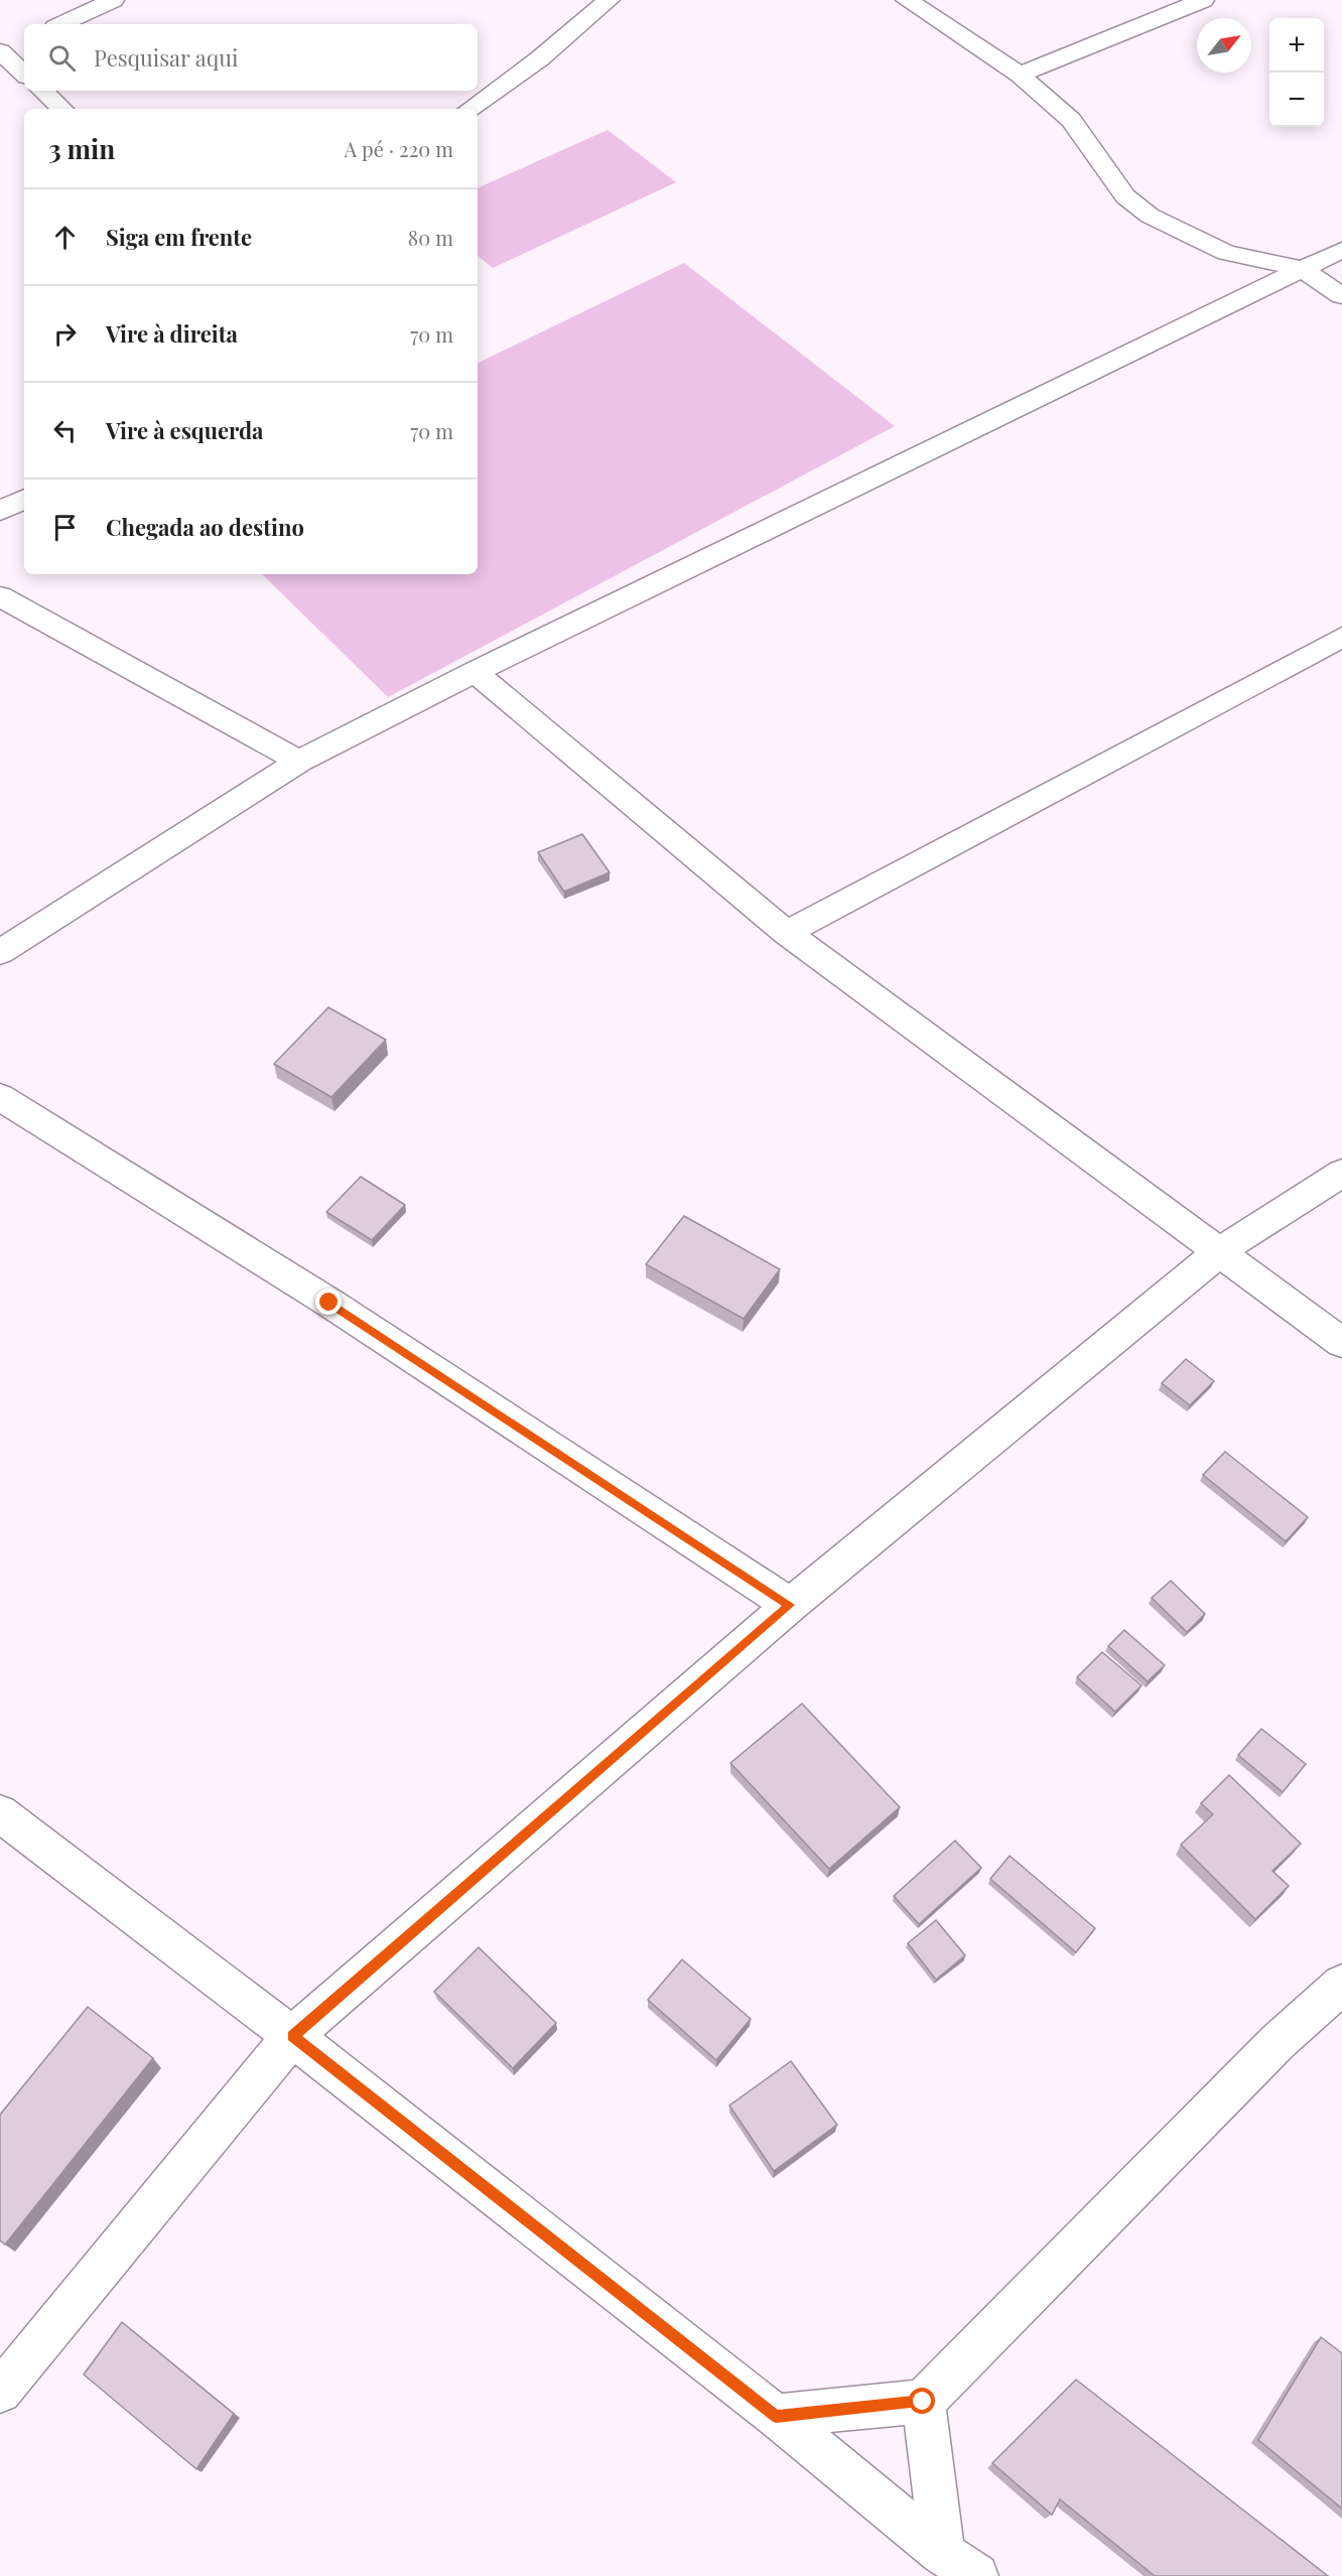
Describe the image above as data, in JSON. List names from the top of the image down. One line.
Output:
{"north":"top right","page":{"map_buttons":["+","−"],"search":"Pesquisar aqui","heading":["3 min","A pé · 220 m"],"list":[["Siga em frente","80 m"],["Vire à direita","70 m"],["Vire à esquerda","70 m"],"Chegada ao destino"]}}
